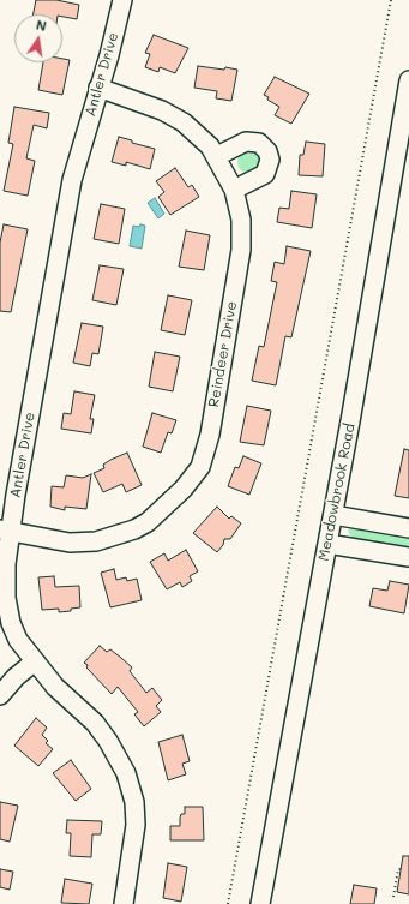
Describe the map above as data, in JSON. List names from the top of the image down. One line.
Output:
{"streets":{"street":["Antler Drive","Reindeer Drive","Meadowbrook Road"]},"crossings":[["Antler Drive","Reindeer Drive"]],"north":"top"}
